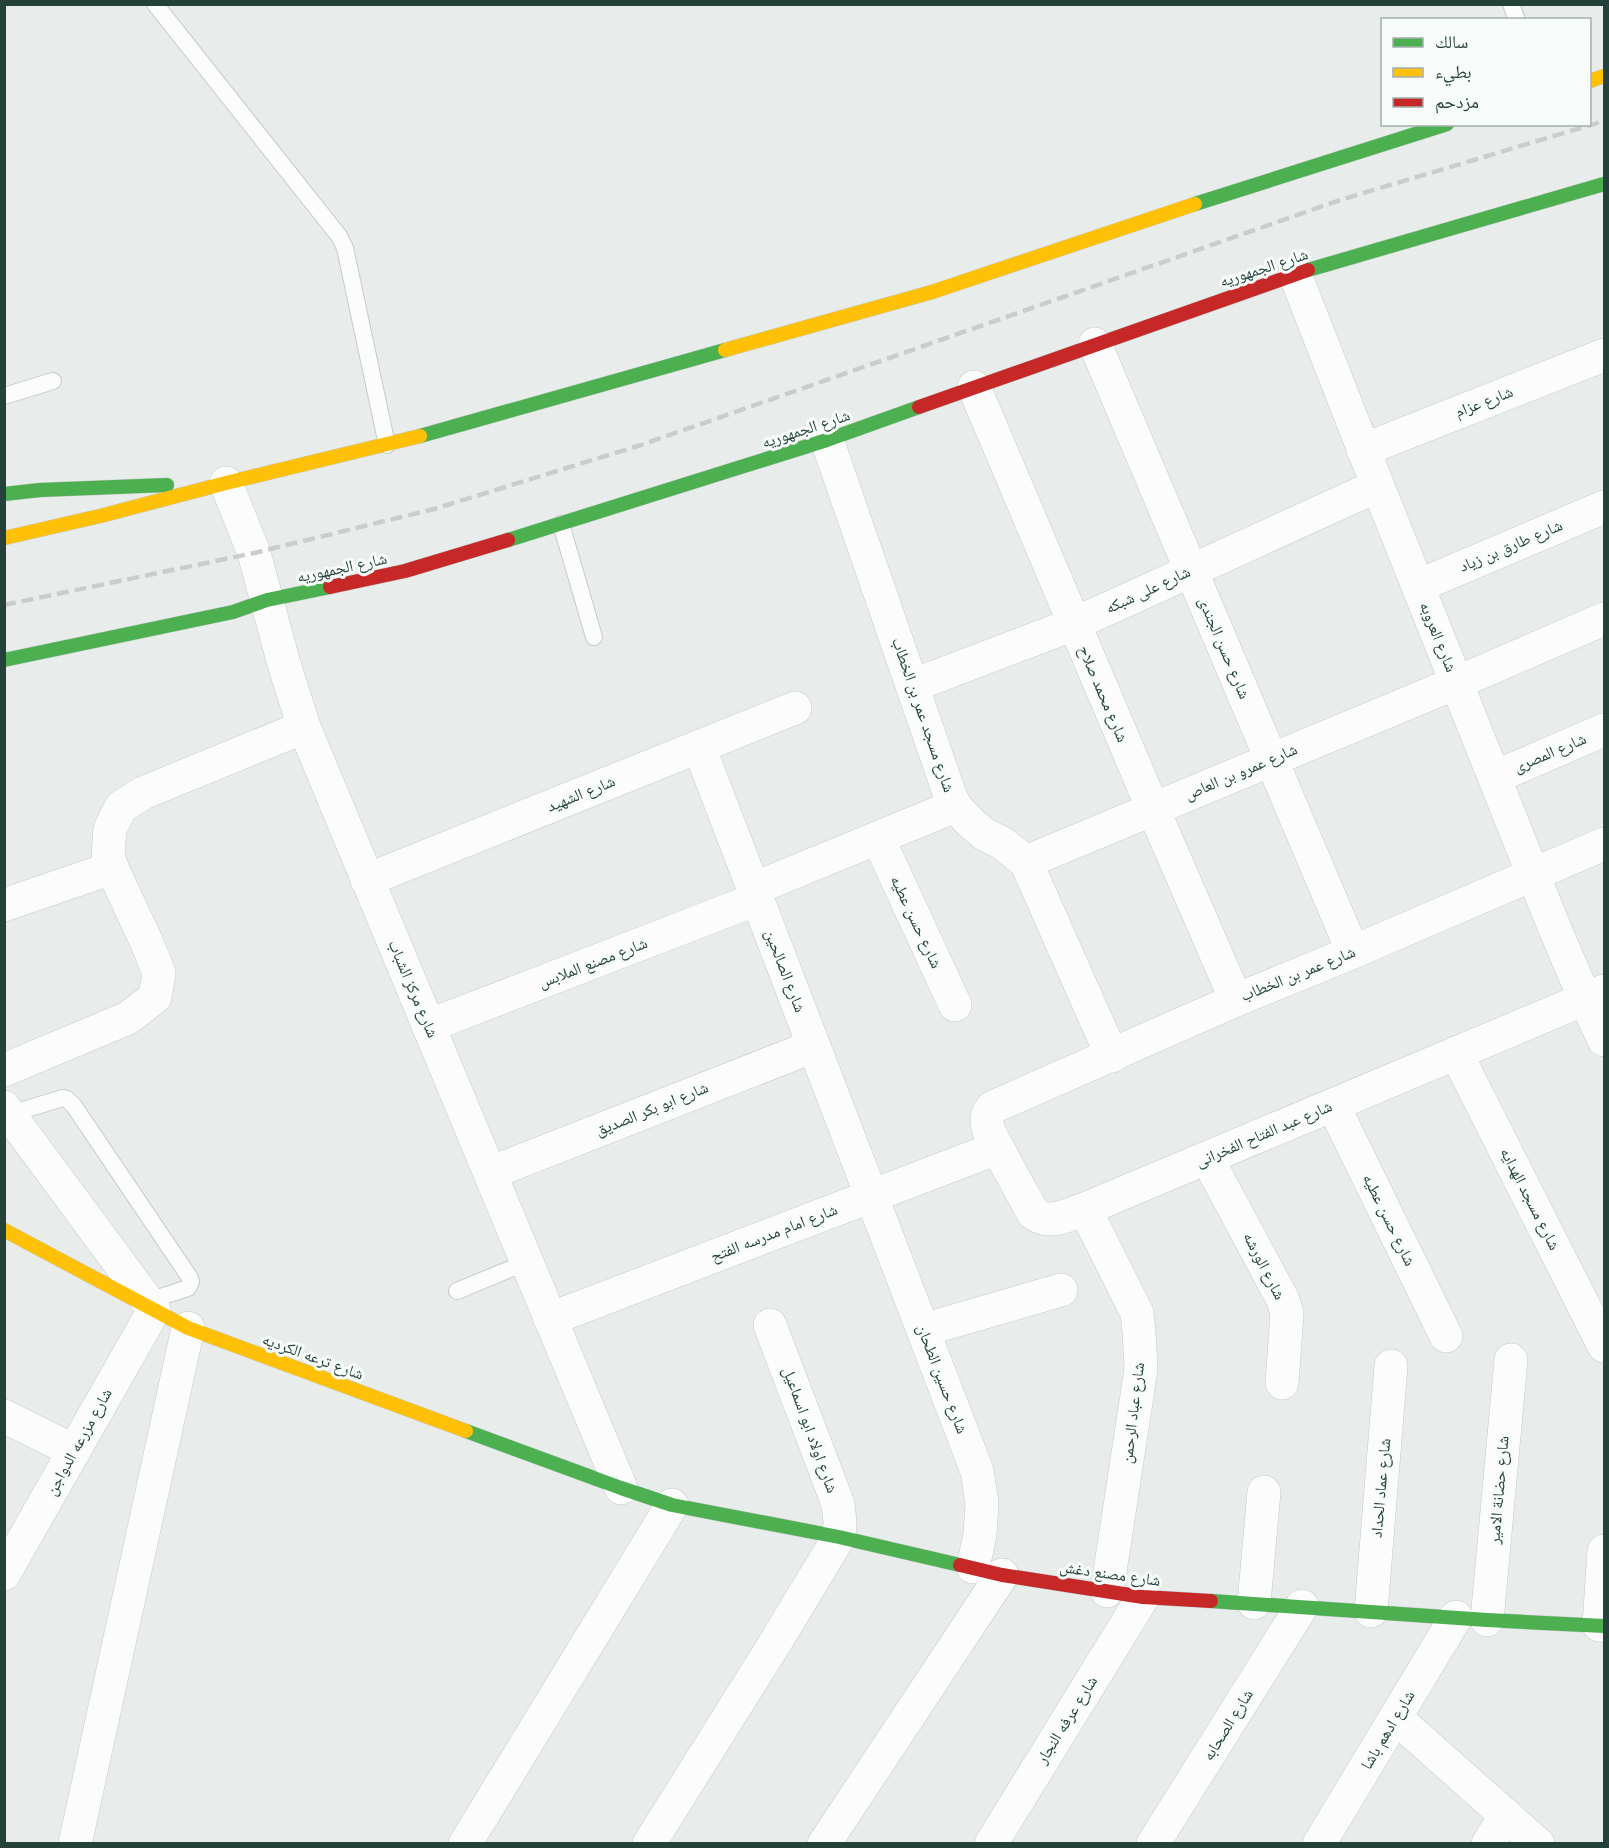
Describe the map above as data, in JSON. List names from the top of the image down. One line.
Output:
{"streets":{"street":["شارع الجمهوريه","شارع عزام","شارع طارق بن زياد","شارع على شبكه","شارع العروبه","شارع حسن الجندى","شارع محمد صلاح","شارع مسجد عمر بن الخطاب","شارع المصرى","شارع عمرو بن العاص","شارع الشهيد","شارع حسن عطيه","شارع مصنع الملابس","شارع الصالحين","شارع عمر بن الخطاب","شارع مركز الشباب","شارع ابو بكر الصديق","شارع عبد الفتاح الفخرانى","شارع مسجد الهدايه","شارع امام مدرسه الفتح","شارع الورشه","شارع ترعه الكرديه","شارع حسين الطحان","شارع عباد الرحمن","شارع اولاد ابو اسماعيل","شارع مزرعه الدواجن","شارع عماد الحداد","شارع حضانة الامير","شارع مصنع دغش","شارع عرفه النجار","شارع الصحابه","شارع ادهم باشا"]},"crossings":[["شارع الجمهوريه","شارع العروبه"],["شارع الجمهوريه","شارع حسن الجندى"],["شارع الجمهوريه","شارع محمد صلاح"],["شارع الجمهوريه","شارع مسجد عمر بن الخطاب"],["شارع الجمهوريه","شارع مركز الشباب"],["شارع عزام","شارع العروبه"],["شارع طارق بن زياد","شارع العروبه"],["شارع على شبكه","شارع العروبه"],["شارع على شبكه","شارع حسن الجندى"],["شارع على شبكه","شارع محمد صلاح"],["شارع على شبكه","شارع مسجد عمر بن الخطاب"],["شارع العروبه","شارع المصرى"],["شارع العروبه","شارع عمرو بن العاص"],["شارع العروبه","شارع عمر بن الخطاب"],["شارع العروبه","شارع عبد الفتاح الفخرانى"],["شارع حسن الجندى","شارع عمرو بن العاص"],["شارع حسن الجندى","شارع عمر بن الخطاب"],["شارع محمد صلاح","شارع عمرو بن العاص"],["شارع محمد صلاح","شارع عمر بن الخطاب"],["شارع مسجد عمر بن الخطاب","شارع عمرو بن العاص"],["شارع مسجد عمر بن الخطاب","شارع مصنع الملابس"],["شارع مسجد عمر بن الخطاب","شارع عمر بن الخطاب"],["شارع الشهيد","شارع الصالحين"],["شارع الشهيد","شارع مركز الشباب"],["شارع حسن عطيه","شارع مصنع الملابس"],["شارع حسن عطيه","شارع عبد الفتاح الفخرانى"],["شارع مصنع الملابس","شارع الصالحين"],["شارع مصنع الملابس","شارع مركز الشباب"],["شارع الصالحين","شارع ابو بكر الصديق"],["شارع الصالحين","شارع امام مدرسه الفتح"],["شارع الصالحين","شارع حسين الطحان"],["شارع عمر بن الخطاب","شارع عبد الفتاح الفخرانى"],["شارع مركز الشباب","شارع ابو بكر الصديق"],["شارع مركز الشباب","شارع امام مدرسه الفتح"],["شارع مركز الشباب","شارع ترعه الكرديه"],["شارع مركز الشباب","شارع مصنع دغش"],["شارع عبد الفتاح الفخرانى","شارع مسجد الهدايه"],["شارع عبد الفتاح الفخرانى","شارع امام مدرسه الفتح"],["شارع عبد الفتاح الفخرانى","شارع الورشه"],["شارع عبد الفتاح الفخرانى","شارع عباد الرحمن"],["شارع امام مدرسه الفتح","شارع حسين الطحان"],["شارع ترعه الكرديه","شارع مزرعه الدواجن"],["شارع ترعه الكرديه","شارع مصنع دغش"],["شارع حسين الطحان","شارع مصنع دغش"],["شارع عباد الرحمن","شارع مصنع دغش"],["شارع اولاد ابو اسماعيل","شارع مصنع دغش"],["شارع عماد الحداد","شارع مصنع دغش"],["شارع حضانة الامير","شارع مصنع دغش"],["شارع حضانة الامير","شارع ادهم باشا"],["شارع مصنع دغش","شارع عرفه النجار"],["شارع مصنع دغش","شارع الصحابه"],["شارع مصنع دغش","شارع ادهم باشا"]],"legend":["سالك","بطيء","مزدحم"]}
